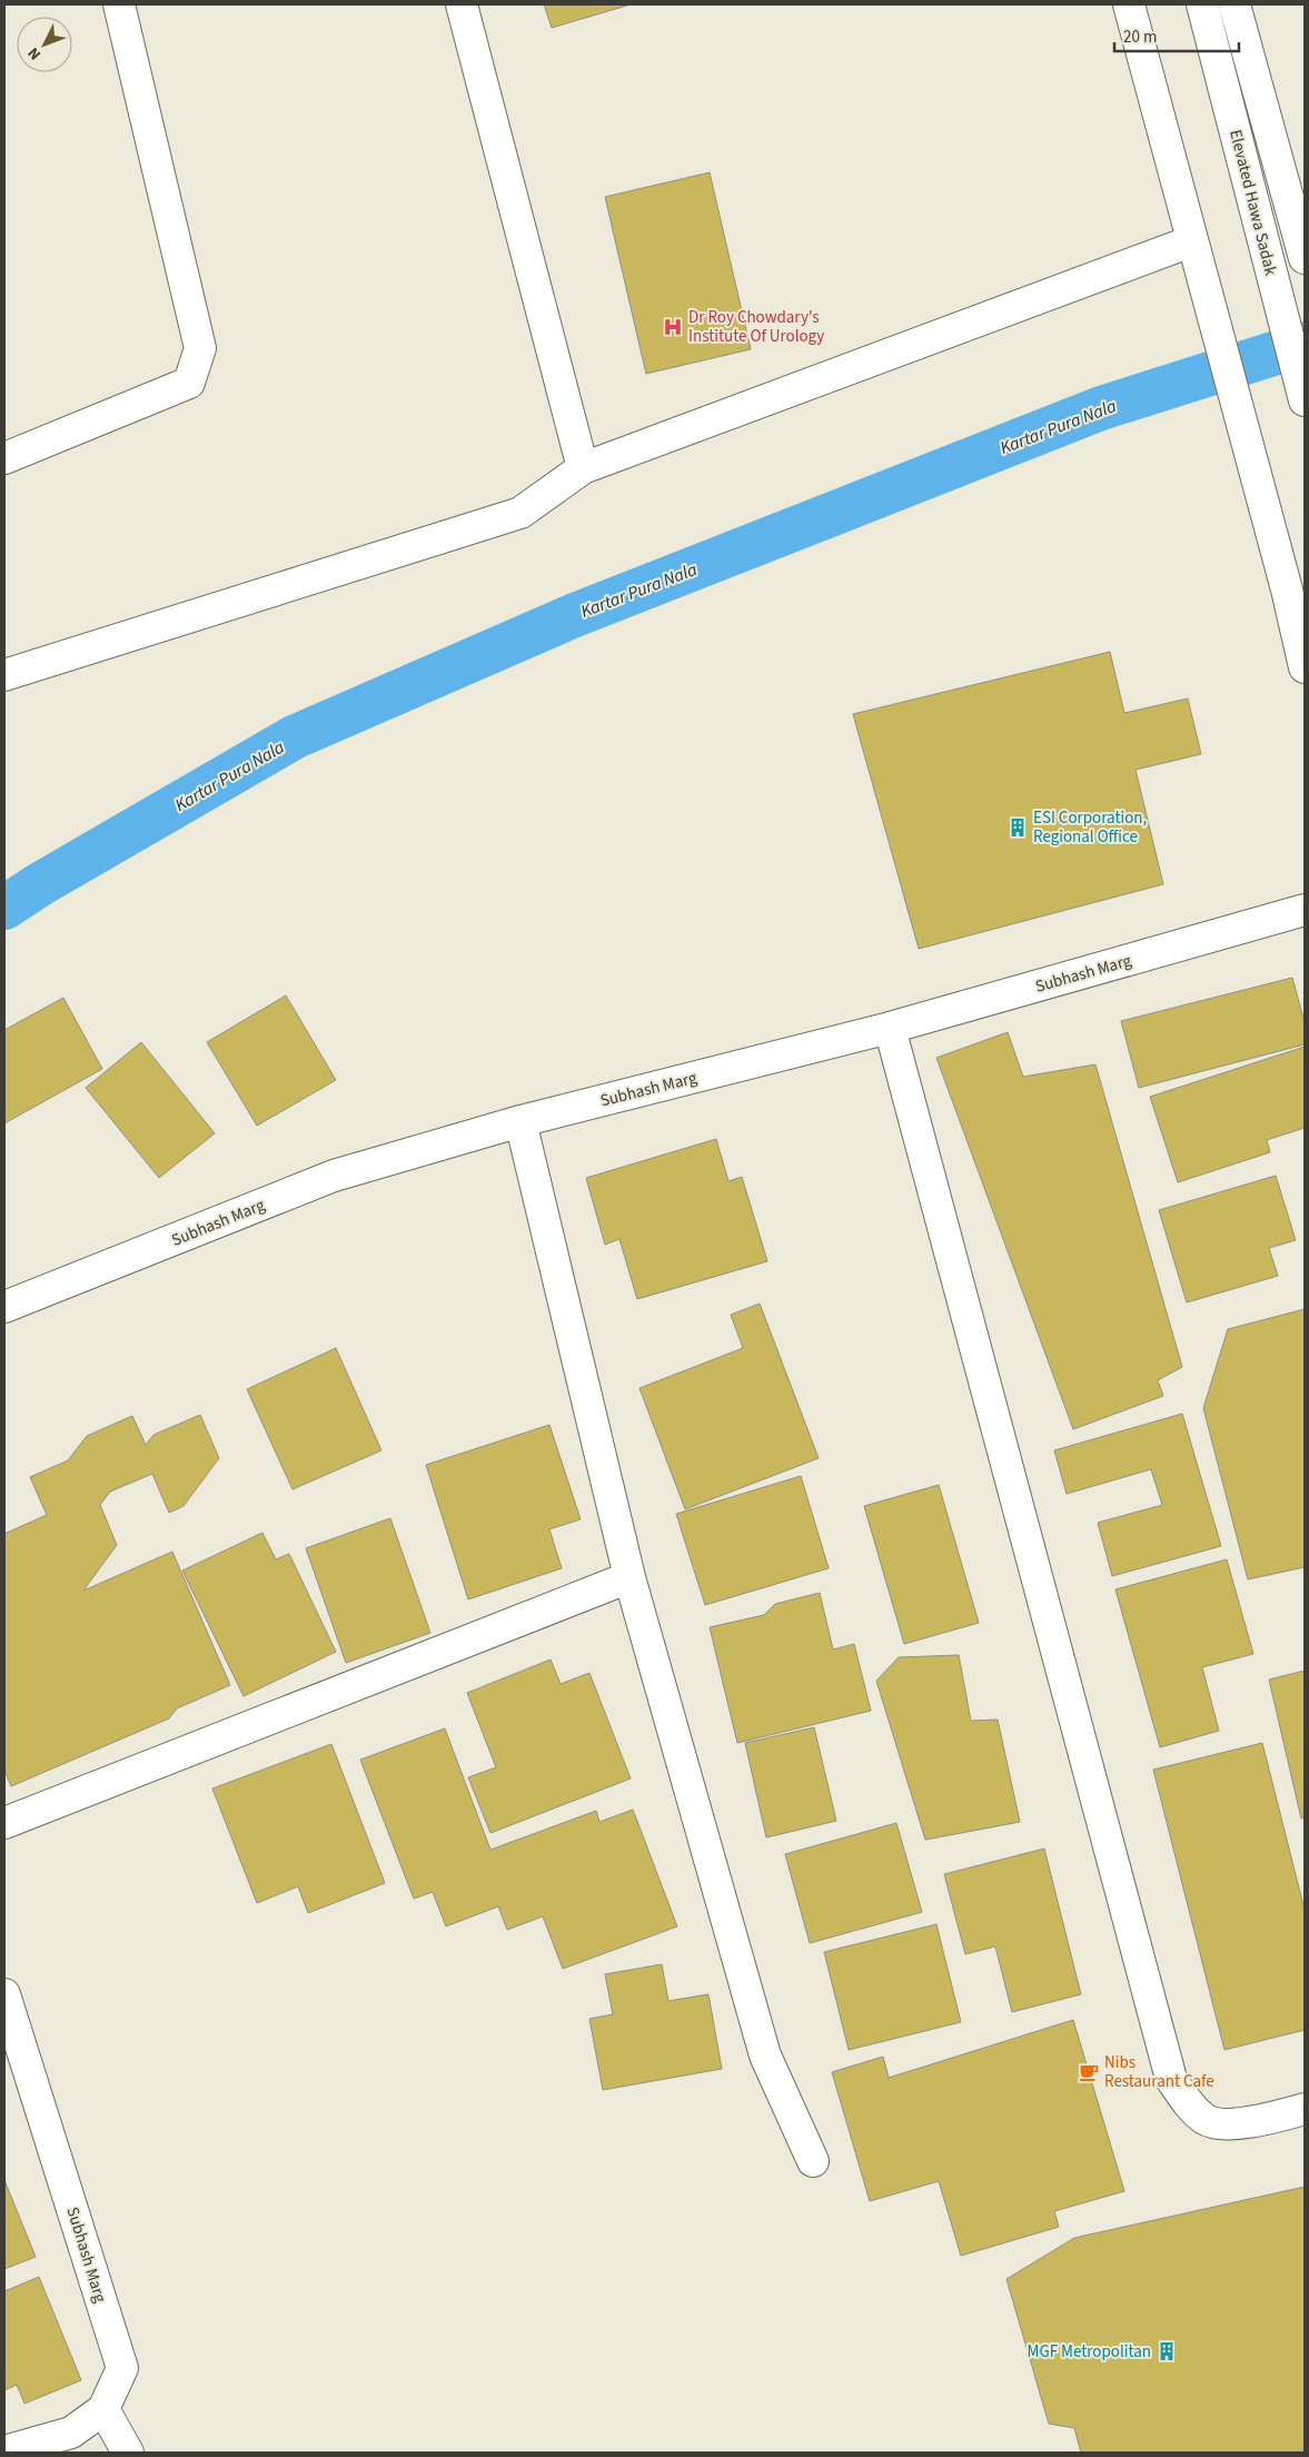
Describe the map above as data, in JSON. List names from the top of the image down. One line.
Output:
{"streets":{"street":["Elevated Hawa Sadak","Subhash Marg"]},"water":["Kartar Pura Nala"],"places":{"hospital":["Dr Roy Chowdary's Institute Of Urology"],"building":["ESI Corporation, Regional Office","MGF Metropolitan"],"cafe":["Nibs Restaurant Cafe"]},"scale_bar":"20 m","north":"bottom left"}
